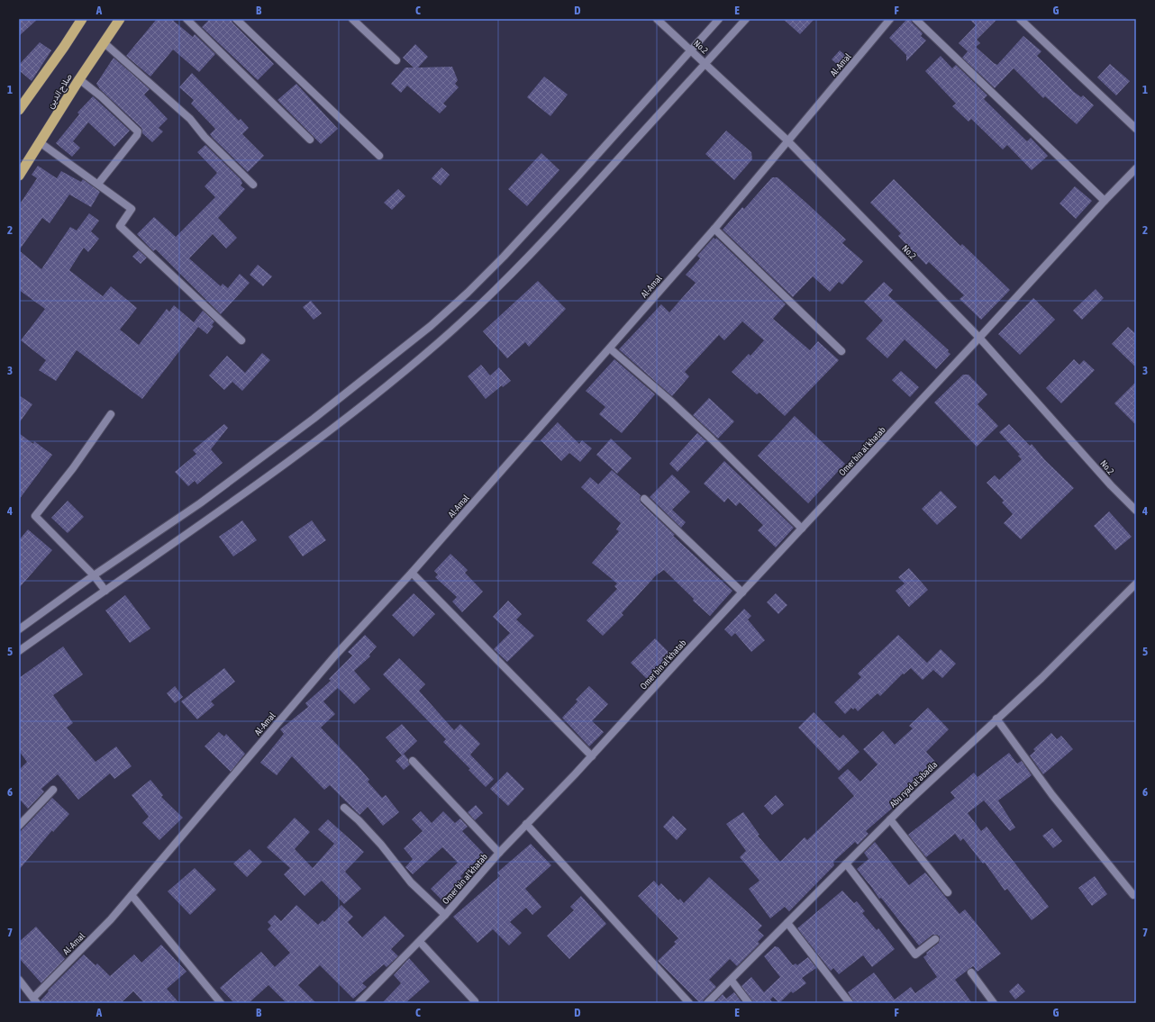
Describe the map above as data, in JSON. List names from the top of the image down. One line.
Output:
{"streets":{"highway":["صلاح الدين"],"street":["No.2","Al-Amal","Omer bin al'khatab","Abu ryad al'abadla"]},"crossings":[["No.2","Al-Amal"],["No.2","Omer bin al'khatab"]],"grid":{"columns":["A","B","C","D","E","F","G"],"rows":["1","2","3","4","5","6","7"]}}
